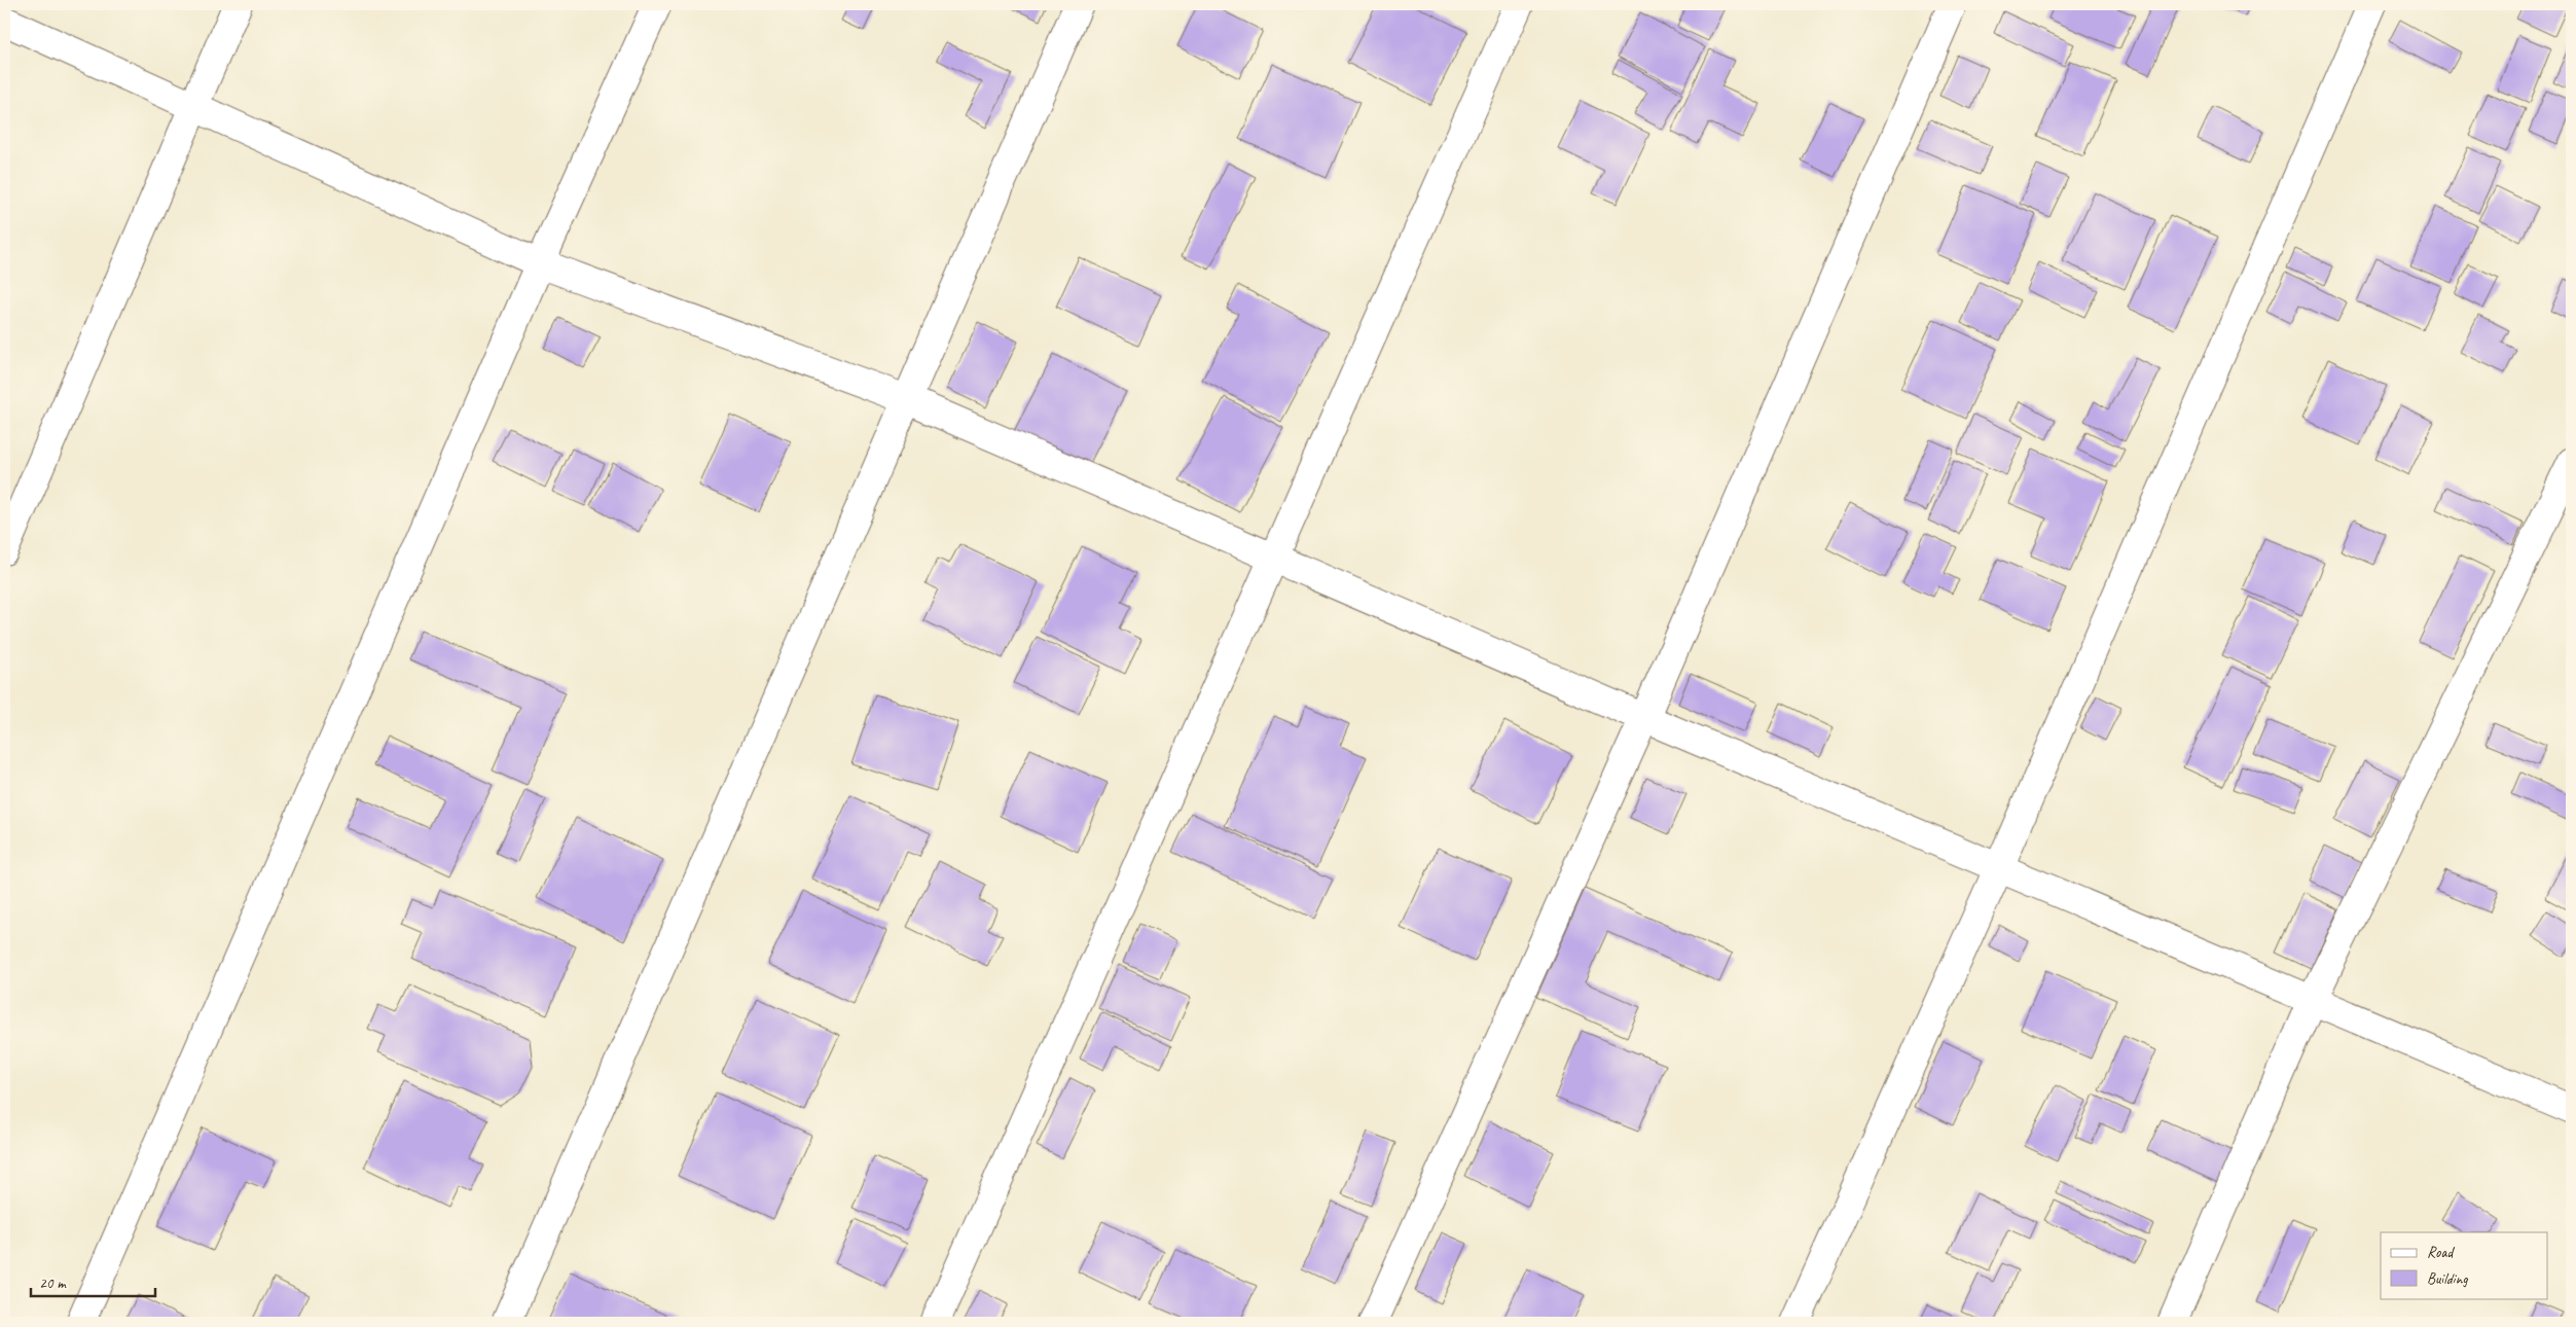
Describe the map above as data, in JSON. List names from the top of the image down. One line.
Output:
{"legend":["Road","Building"],"scale_bar":"20 m"}
